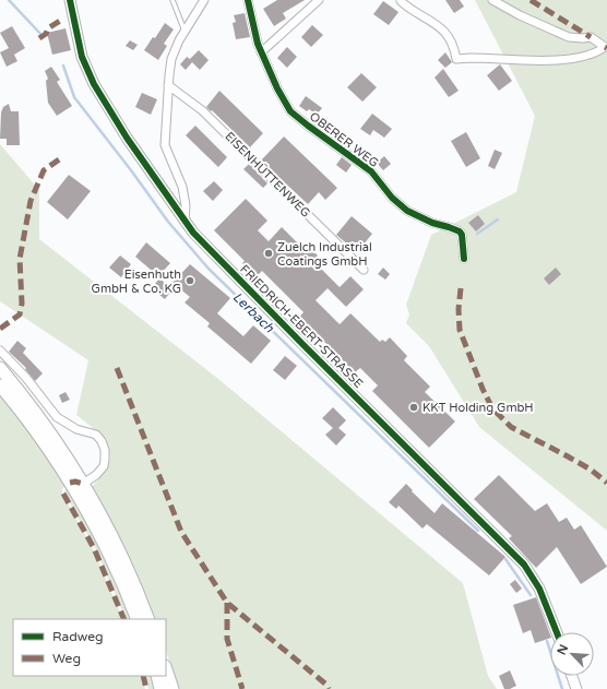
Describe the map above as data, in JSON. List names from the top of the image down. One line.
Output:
{"streets":{"street":["OBERER WEG","EISENHÜTTENWEG","FRIEDRICH-EBERT-STRASSE"]},"water":["Lerbach"],"places":["Zuelch Industrial Coatings GmbH","Eisenhuth GmbH & Co. KG","KKT Holding GmbH"],"legend":["Radweg","Weg"],"north":"top left"}
